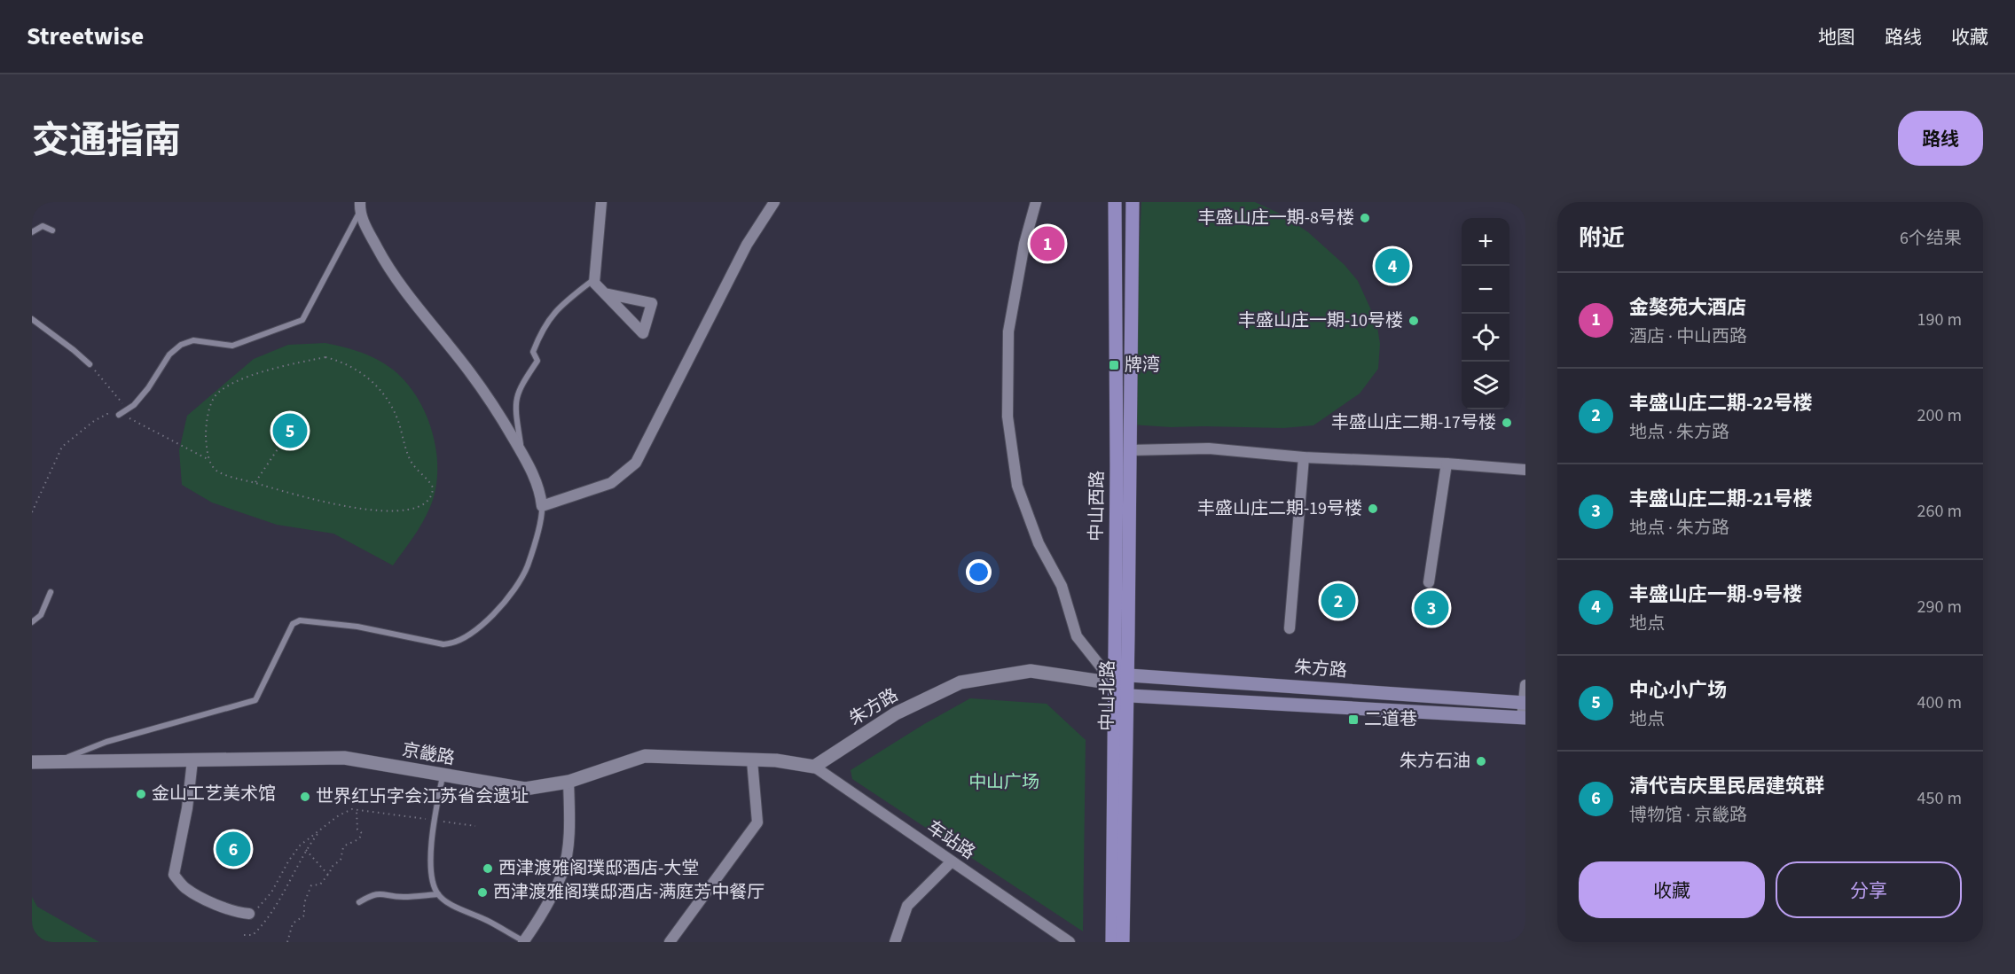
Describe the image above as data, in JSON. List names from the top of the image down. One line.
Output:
{"streets":{"main road":["中山西路","朱方路","中山北路"],"street":["京畿路","车站路"]},"crossings":[["中山西路","朱方路"],["中山西路","中山北路"],["朱方路","中山北路"],["朱方路","京畿路"],["朱方路","车站路"],["京畿路","车站路"]],"parks":["中山广场"],"places":{"other":["丰盛山庄一期-8号楼","丰盛山庄一期-10号楼","丰盛山庄二期-17号楼","丰盛山庄二期-19号楼","朱方石油","金山工艺美术馆","世界红卐字会江苏省会遗址","西津渡雅阁璞邸酒店-大堂","西津渡雅阁璞邸酒店-满庭芳中餐厅"],"transit":["牌湾","二道巷"]},"page":{"header":"Streetwise","nav":["地图","路线","收藏"],"title":"交通指南","buttons":["路线",["收藏","分享"]],"heading":["附近","6个结果"],"map_buttons":["+","−"],"pins":["1","4","5","2","3","6"],"list":[{"mark":"1","name":"金獒苑大酒店","note":"酒店 · 中山西路","value":"190 m"},{"mark":"2","name":"丰盛山庄二期-22号楼","note":"地点 · 朱方路","value":"200 m"},{"mark":"3","name":"丰盛山庄二期-21号楼","note":"地点 · 朱方路","value":"260 m"},{"mark":"4","name":"丰盛山庄一期-9号楼","note":"地点","value":"290 m"},{"mark":"5","name":"中心小广场","note":"地点","value":"400 m"},{"mark":"6","name":"清代吉庆里民居建筑群","note":"博物馆 · 京畿路","value":"450 m"}]}}
